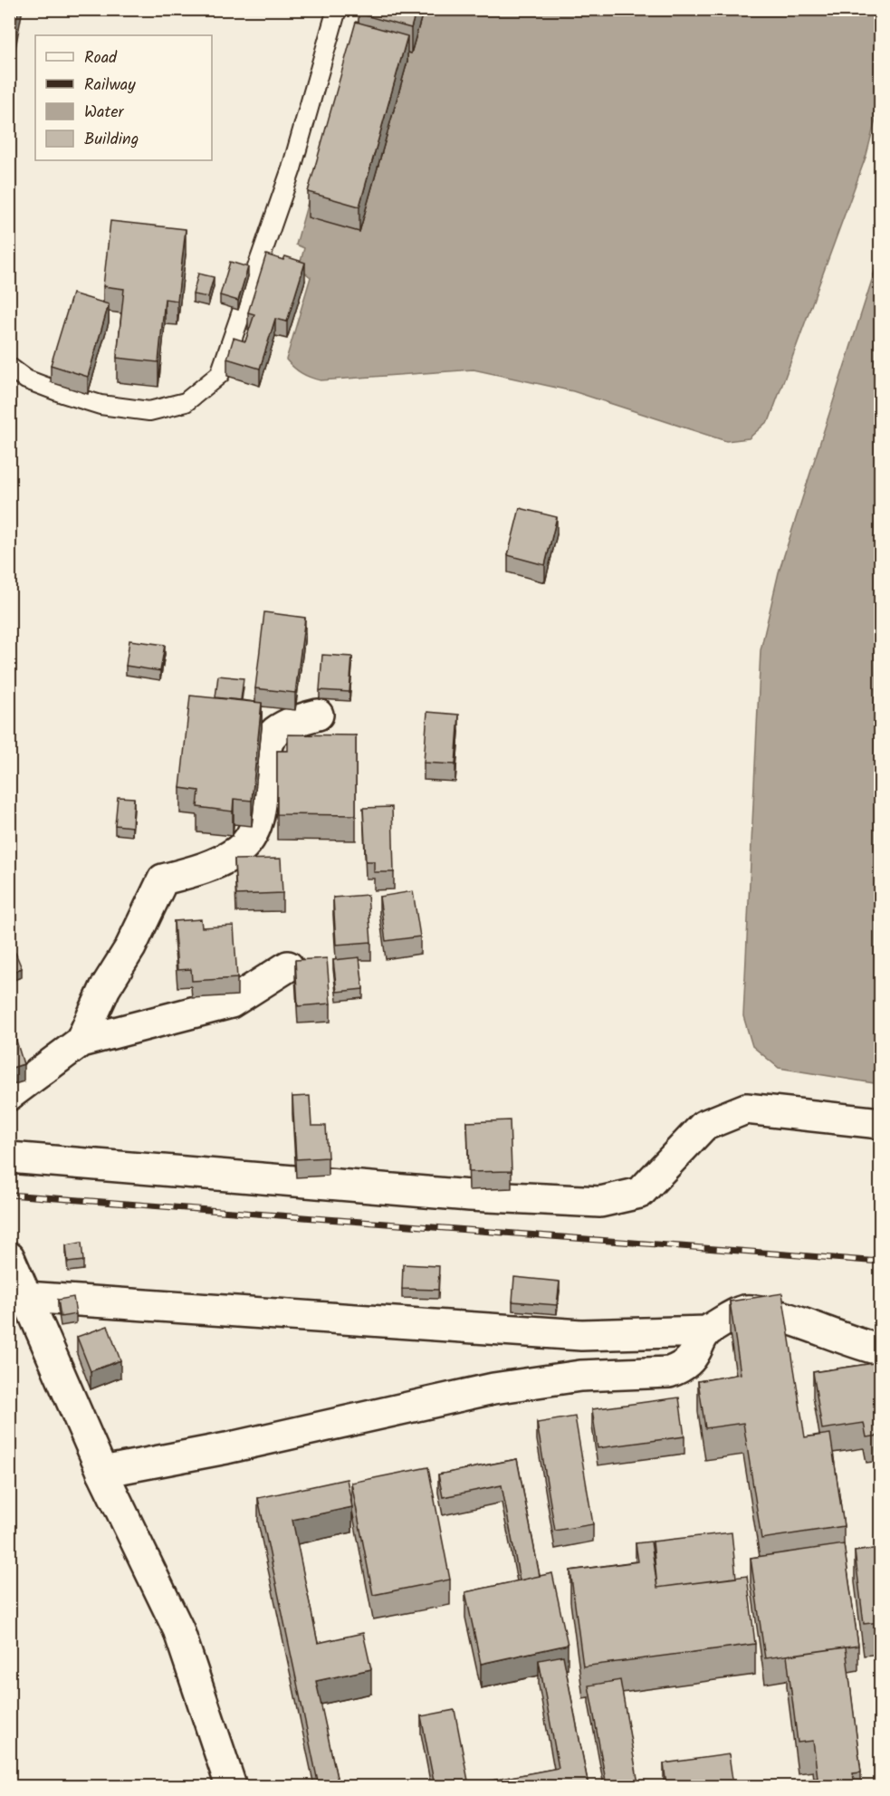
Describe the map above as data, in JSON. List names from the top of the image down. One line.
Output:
{"legend":["Road","Railway","Water","Building"]}
